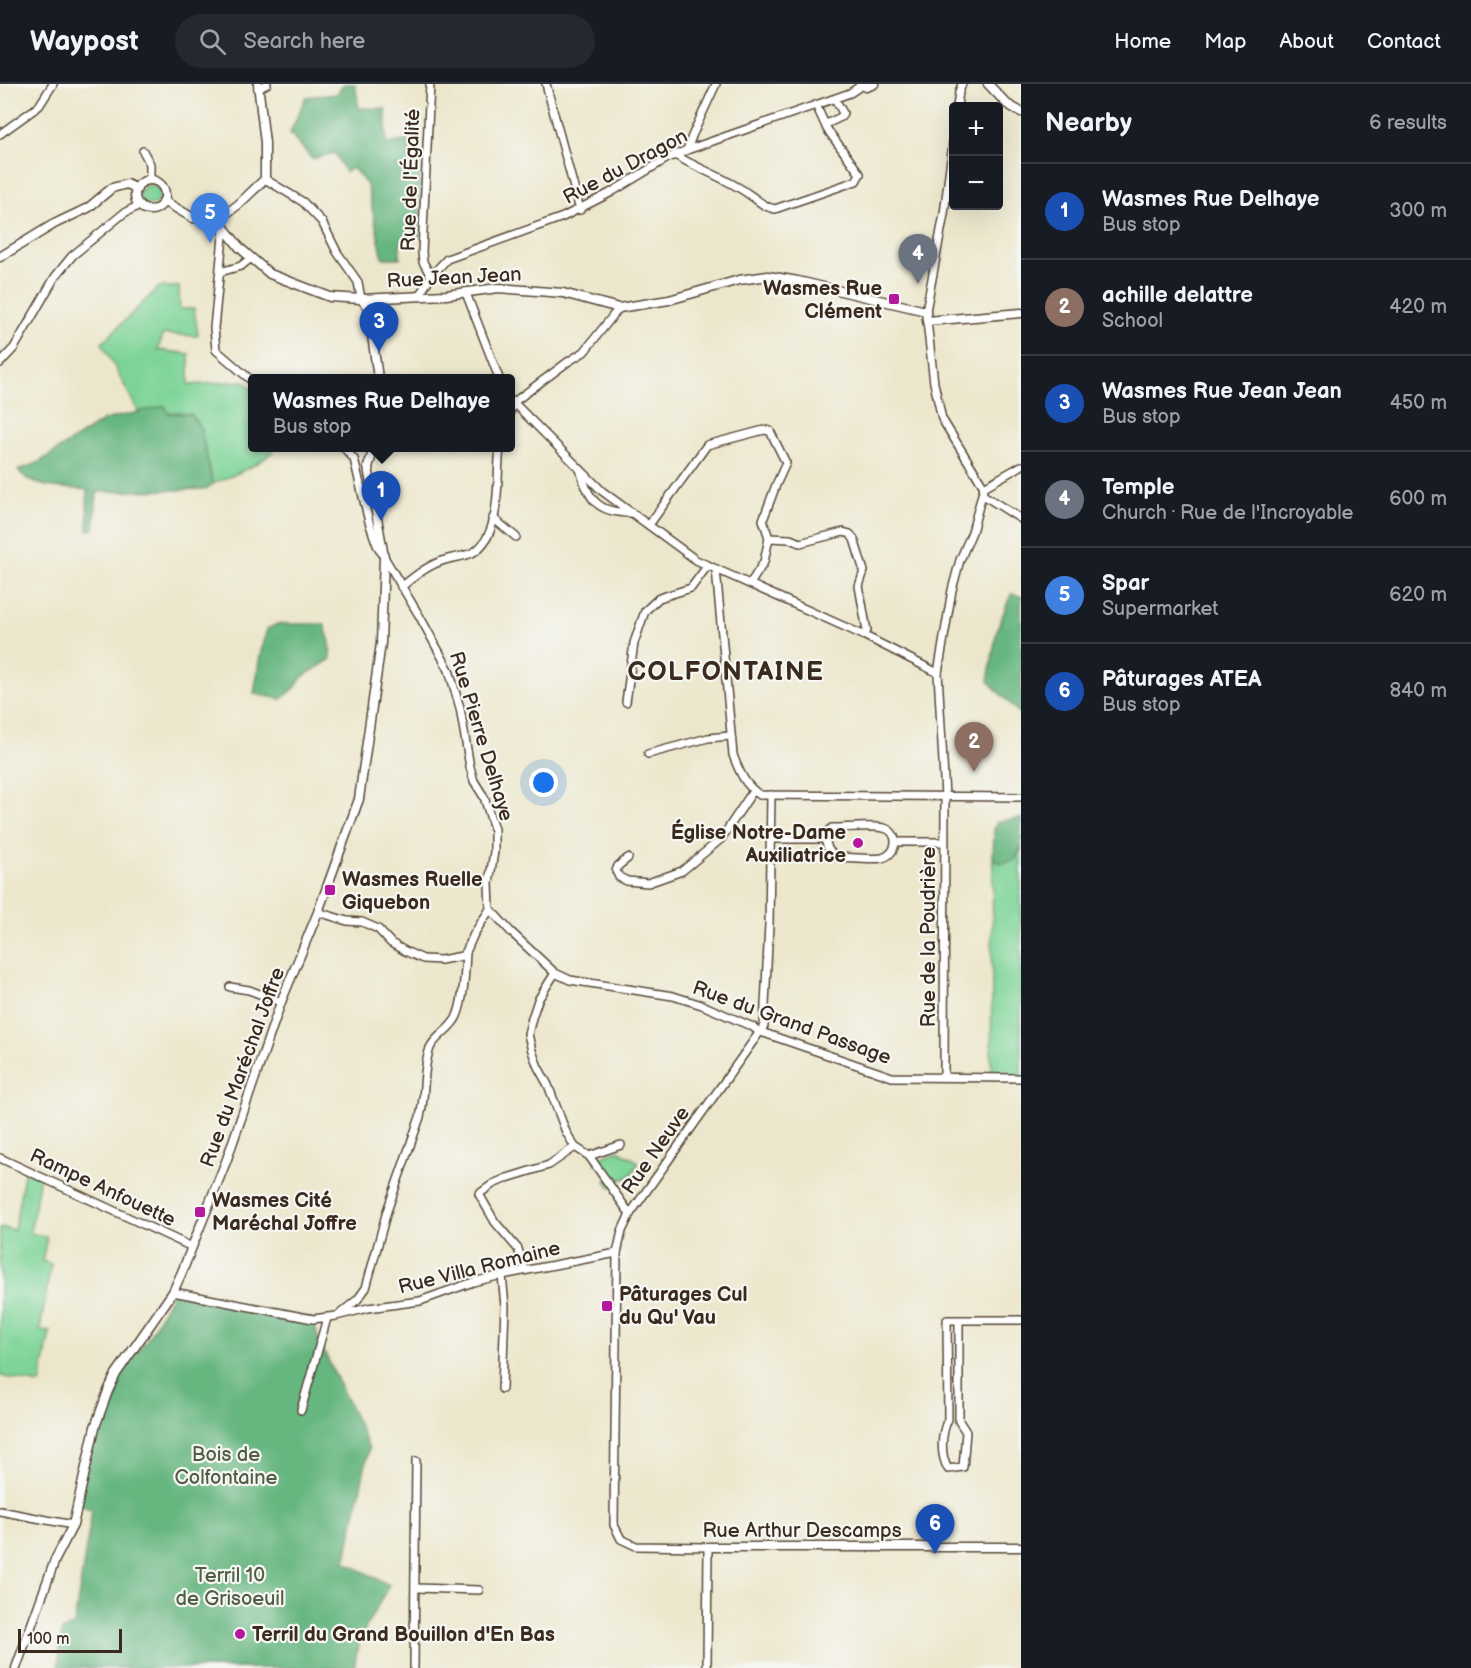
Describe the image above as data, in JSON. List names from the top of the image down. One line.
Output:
{"streets":{"street":["Rue du Dragon","Rue de l'Égalité","Rue Jean Jean","Rue Pierre Delhaye","Rue de la Poudrière","Rue du Grand Passage","Rue du Maréchal Joffre","Rue Neuve","Rampe Anfouette","Rue Villa Romaine","Rue Arthur Descamps"]},"crossings":[["Rue du Dragon","Rue de l'Égalité"],["Rue du Dragon","Rue Jean Jean"],["Rue Pierre Delhaye","Rue du Maréchal Joffre"],["Rue de la Poudrière","Rue du Grand Passage"],["Rue du Grand Passage","Rue Neuve"],["Rue du Maréchal Joffre","Rampe Anfouette"],["Rue du Maréchal Joffre","Rue Villa Romaine"],["Rue Neuve","Rue Villa Romaine"],["Rue Neuve","Rue Arthur Descamps"]],"districts":["COLFONTAINE"],"parks":["Bois de Colfontaine","Terril 10 de Grisoeuil"],"places":{"transit":["Wasmes Rue Clément","Wasmes Ruelle Giquebon","Wasmes Cité Maréchal Joffre","Pâturages Cul du Qu' Vau"],"other":["Église Notre-Dame Auxiliatrice","Terril du Grand Bouillon d'En Bas"]},"scale_bar":"100 m","page":{"header":"Waypost","search":"Search here","nav":["Home","Map","About","Contact"],"heading":["Nearby","6 results"],"map_buttons":["+","−"],"list":[{"mark":"1","name":"Wasmes Rue Delhaye","note":"Bus stop","value":"300 m"},{"mark":"2","name":"achille delattre","note":"School","value":"420 m"},{"mark":"3","name":"Wasmes Rue Jean Jean","note":"Bus stop","value":"450 m"},{"mark":"4","name":"Temple","note":"Church · Rue de l'Incroyable","value":"600 m"},{"mark":"5","name":"Spar","note":"Supermarket","value":"620 m"},{"mark":"6","name":"Pâturages ATEA","note":"Bus stop","value":"840 m"}],"pins":["5","4","3","1","2","6"],"popup":["Wasmes Rue Delhaye","Bus stop"],"scale":"100 m"}}
